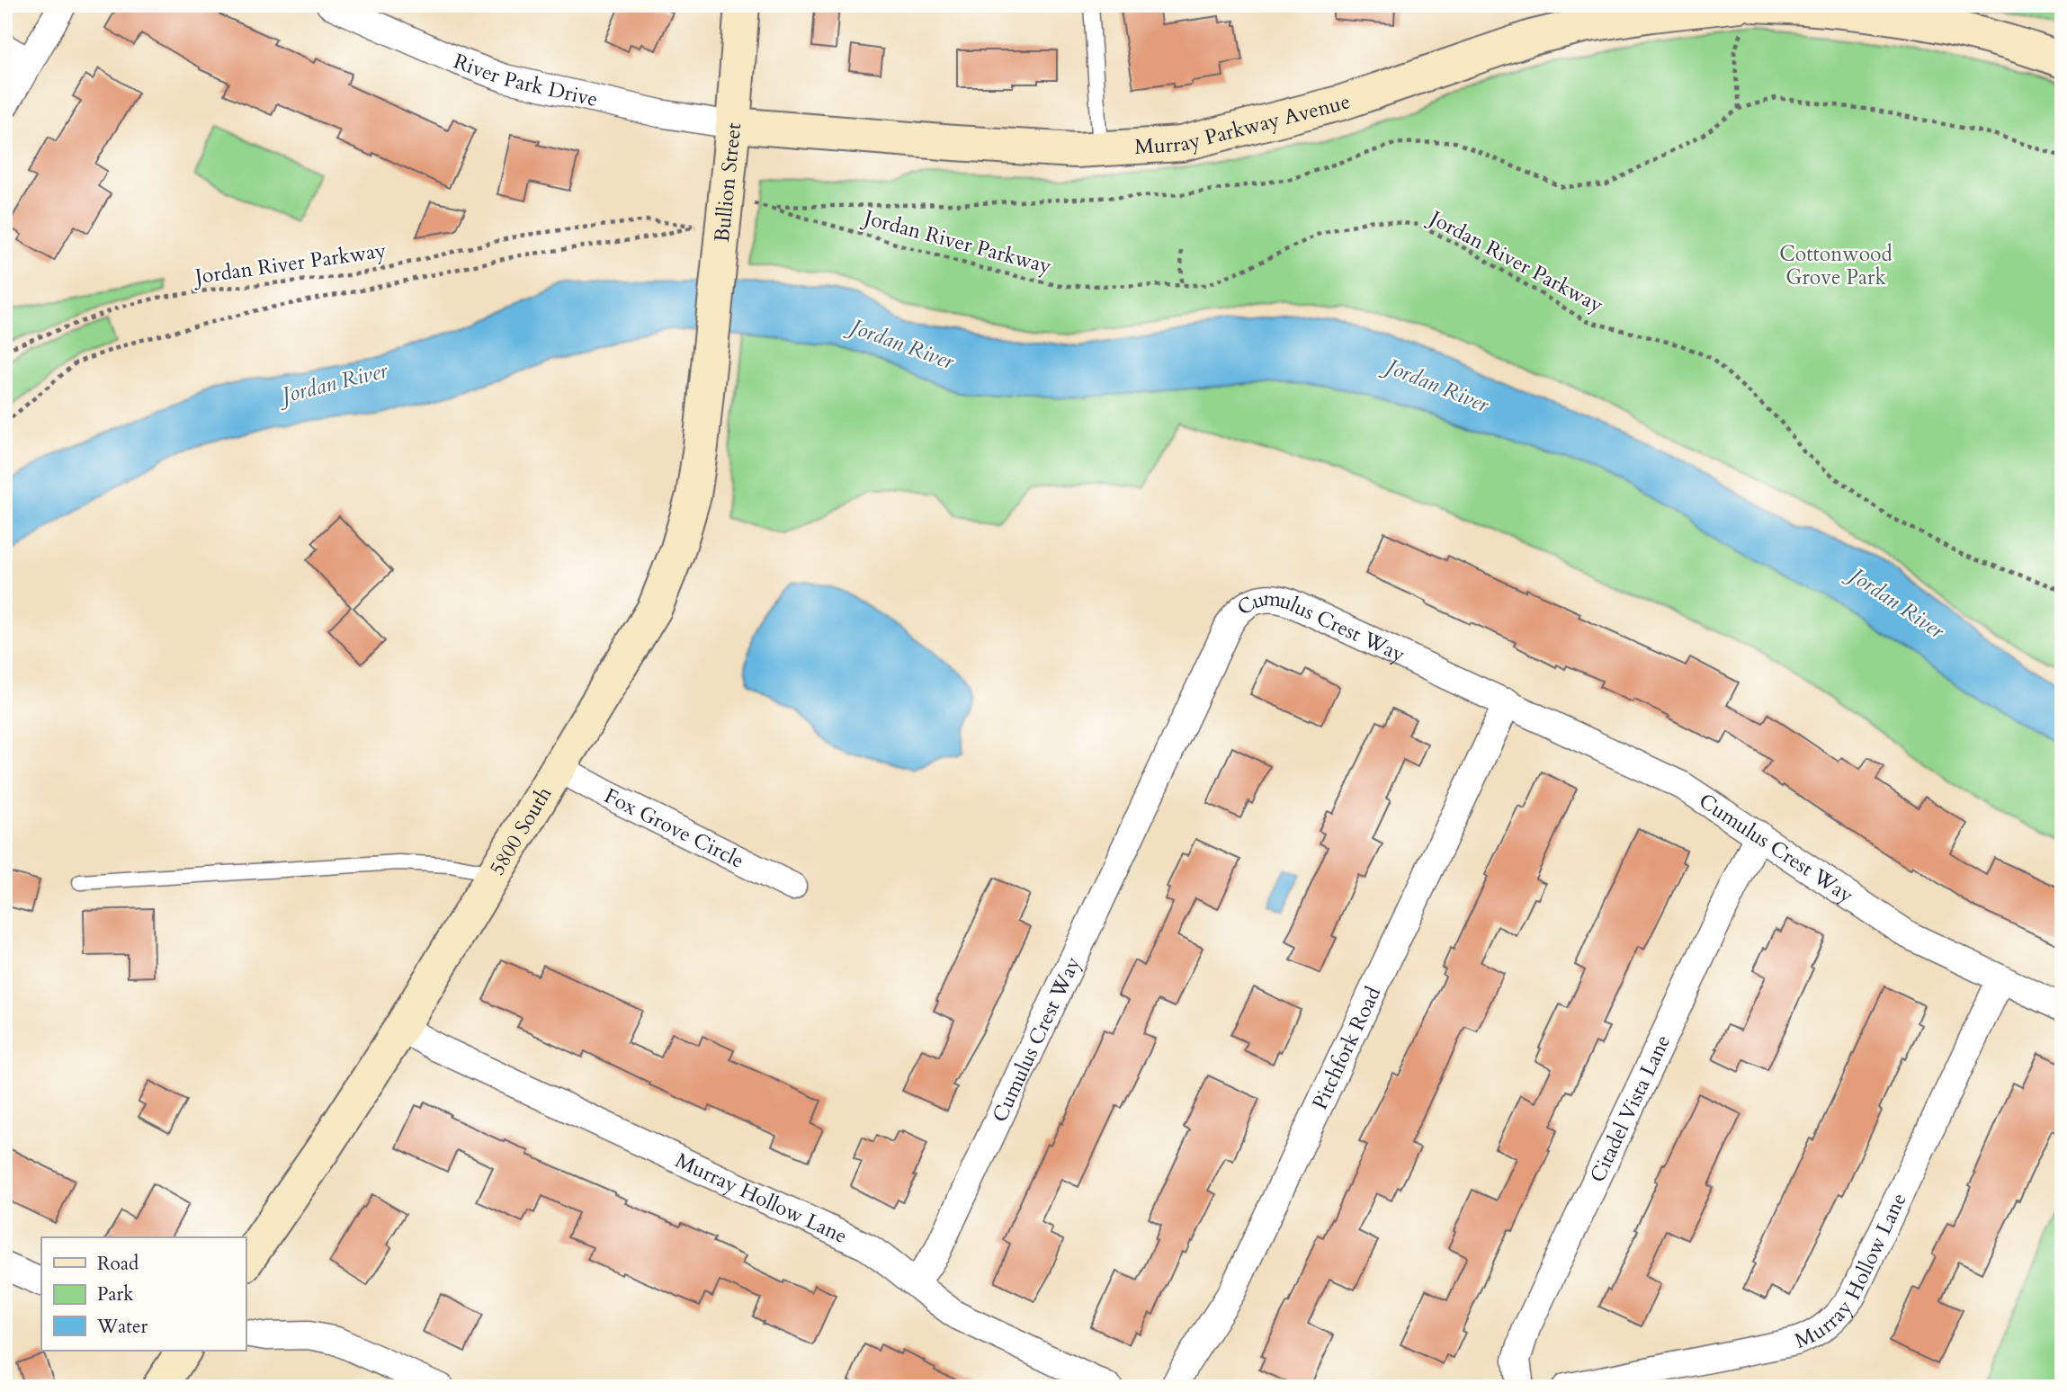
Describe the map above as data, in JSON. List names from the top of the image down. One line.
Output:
{"streets":{"street":["River Park Drive","Murray Parkway Avenue","Bullion Street","Cumulus Crest Way","Fox Grove Circle","5800 South","Pitchfork Road","Citadel Vista Lane","Murray Hollow Lane"],"path":["Jordan River Parkway"]},"crossings":[["River Park Drive","Murray Parkway Avenue"],["River Park Drive","Bullion Street"],["Murray Parkway Avenue","Bullion Street"],["Bullion Street","5800 South"],["Cumulus Crest Way","Pitchfork Road"],["Cumulus Crest Way","Citadel Vista Lane"],["Cumulus Crest Way","Murray Hollow Lane"],["Fox Grove Circle","5800 South"],["5800 South","Murray Hollow Lane"]],"water":["Jordan River"],"parks":["Cottonwood Grove Park"],"legend":["Road","Park","Water"]}
